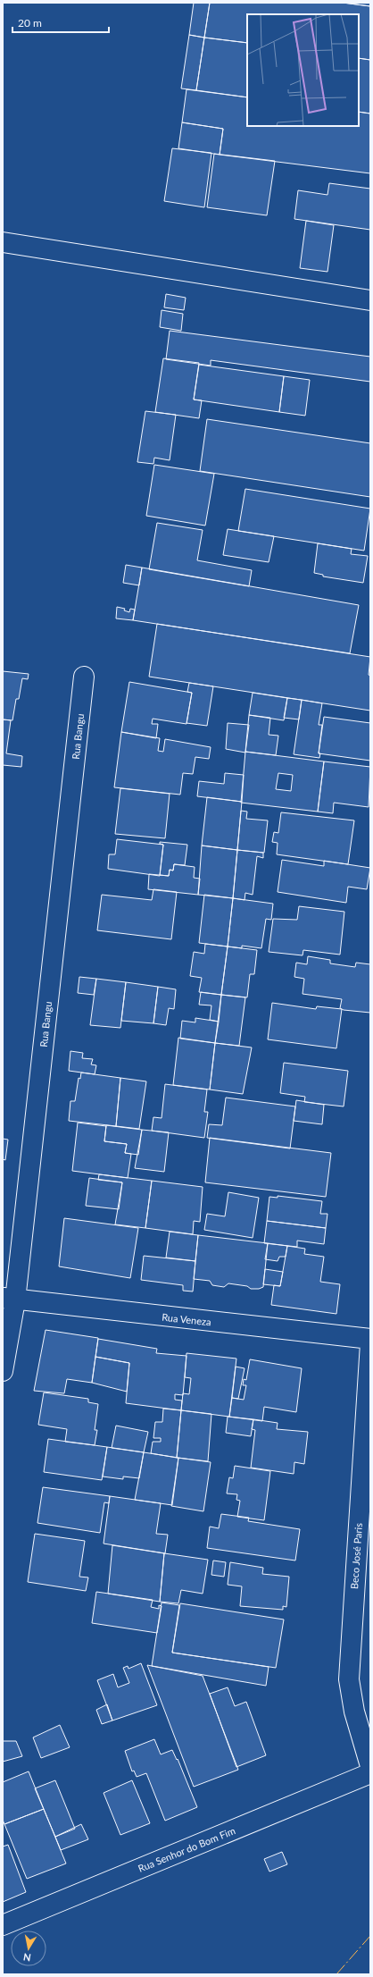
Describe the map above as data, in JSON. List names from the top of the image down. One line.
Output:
{"streets":{"street":["Rua Bangu","Rua Veneza","Beco José Paris","Rua Senhor do Bom Fim"]},"crossings":[["Rua Bangu","Rua Veneza"]],"scale_bar":"20 m","north":"bottom"}
